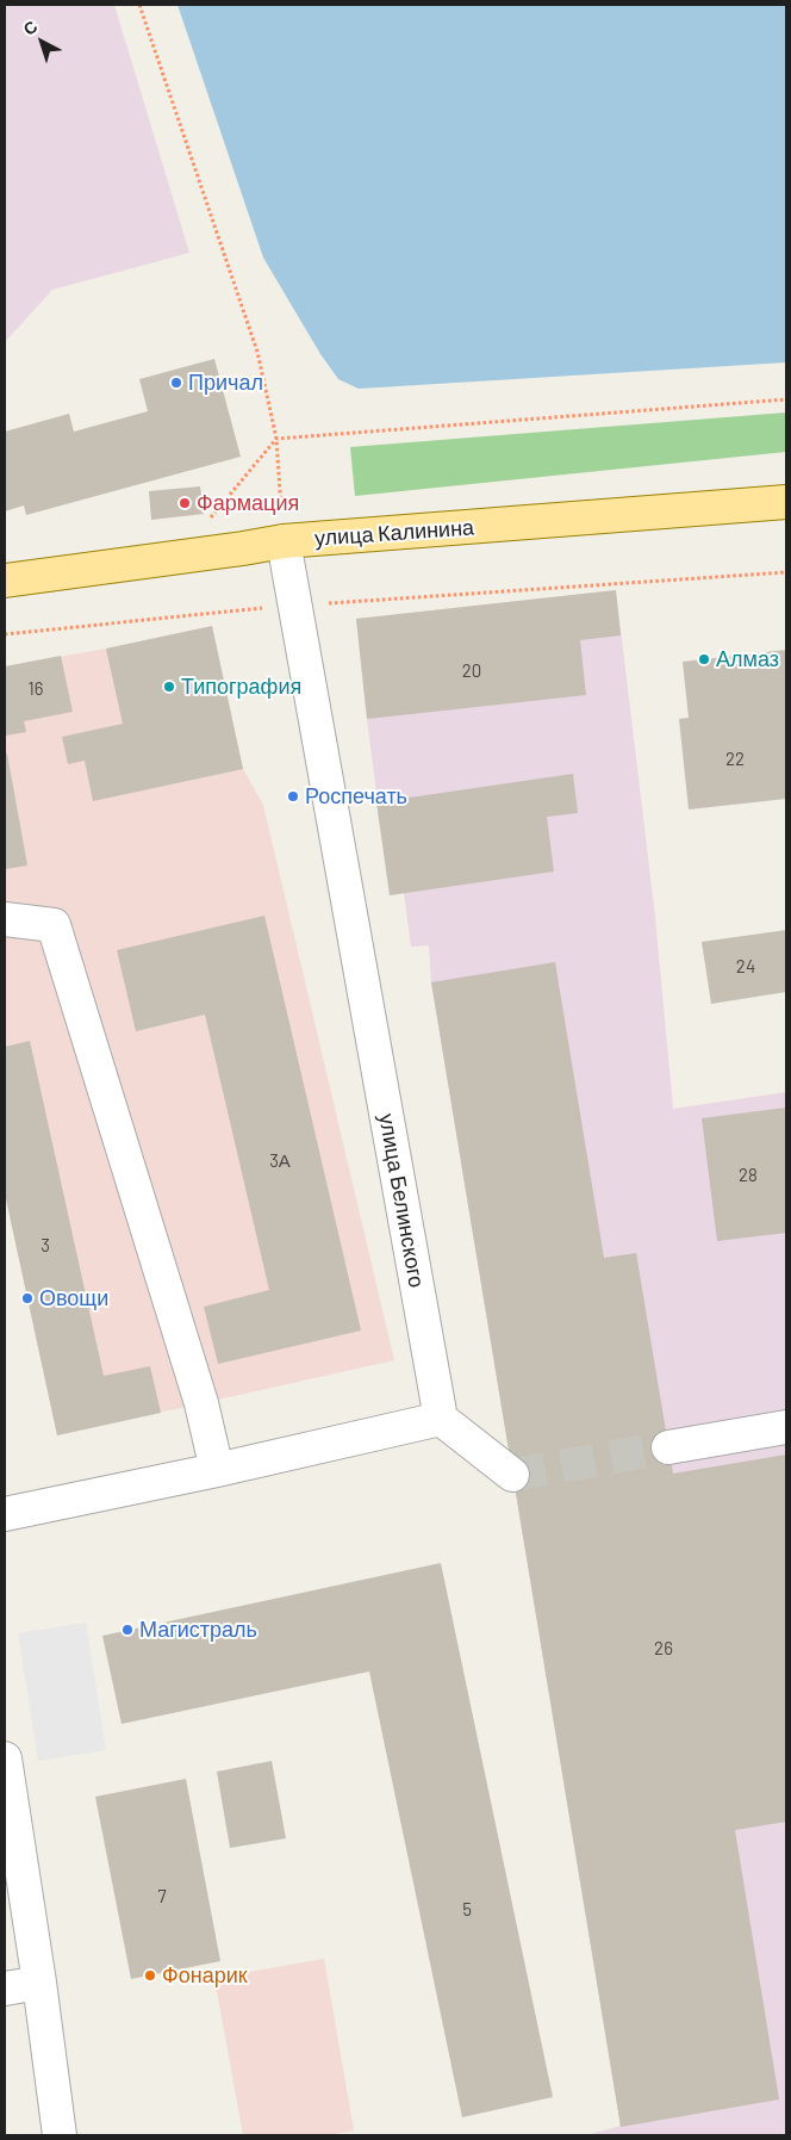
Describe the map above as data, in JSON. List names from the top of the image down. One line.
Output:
{"streets":{"main road":["улица Калинина"],"street":["улица Белинского"]},"crossings":[["улица Калинина","улица Белинского"]],"places":["Причал","Фармация","Алмаз","Типография","Роспечать","Овощи","Магистраль","Фонарик"],"house_numbers":["20","16","22","24","3А","28","3","26","7","5"],"north":"top left"}
